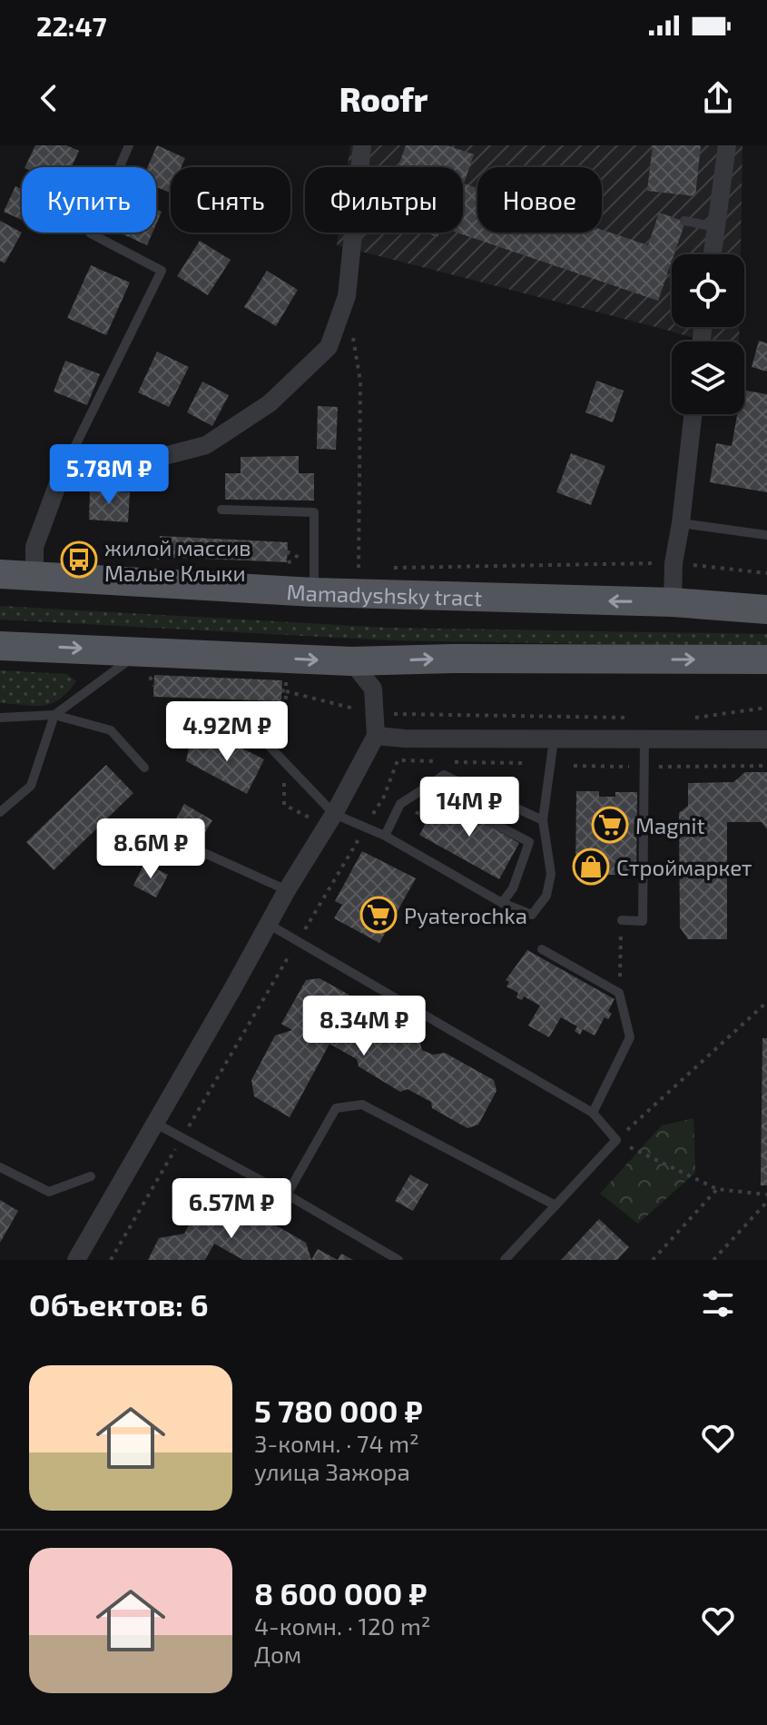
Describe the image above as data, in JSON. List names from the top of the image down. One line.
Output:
{"streets":{"main road":["Mamadyshsky tract"]},"places":{"bus stop":["жилой массив Малые Клыки"],"supermarket":["Magnit","Pyaterochka"],"shop":["Строймаркет"]},"page":{"status":"22:47","header":"Roofr","chip":["Купить","Снять","Фильтры","Новое"],"price":["5.78M ₽","4.92M ₽","14M ₽","8.6M ₽","8.34M ₽","6.57M ₽"],"heading":"Объектов: 6","list":[{"name":"5 780 000 ₽","note":"3-комн. · 74 m² · улица Зажора"},{"name":"8 600 000 ₽","note":"4-комн. · 120 m² · Дом"}]}}
